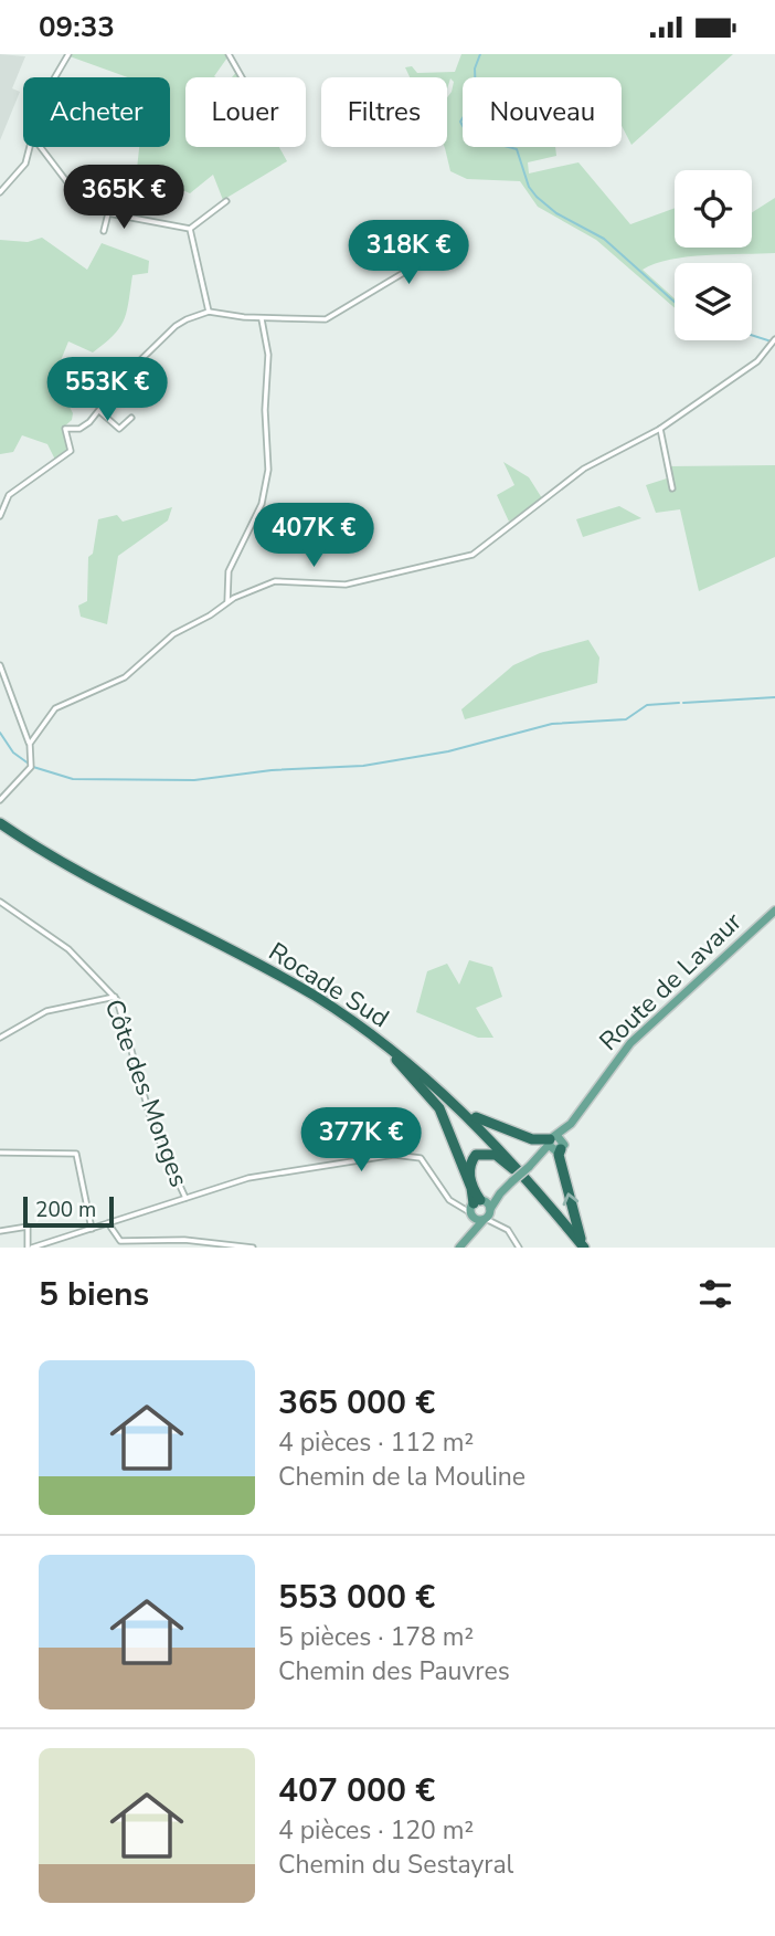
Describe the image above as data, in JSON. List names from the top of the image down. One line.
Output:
{"streets":{"highway":["Rocade Sud"],"main road":["Route de Lavaur"],"street":["Côte des Monges"]},"scale_bar":"200 m","page":{"status":"09:33","chip":["Acheter","Louer","Filtres","Nouveau"],"price":["365K €","318K €","553K €","407K €","377K €"],"scale":"200 m","heading":"5 biens","list":[{"name":"365 000 €","note":"4 pièces · 112 m² · Chemin de la Mouline"},{"name":"553 000 €","note":"5 pièces · 178 m² · Chemin des Pauvres"},{"name":"407 000 €","note":"4 pièces · 120 m² · Chemin du Sestayral"}]}}
